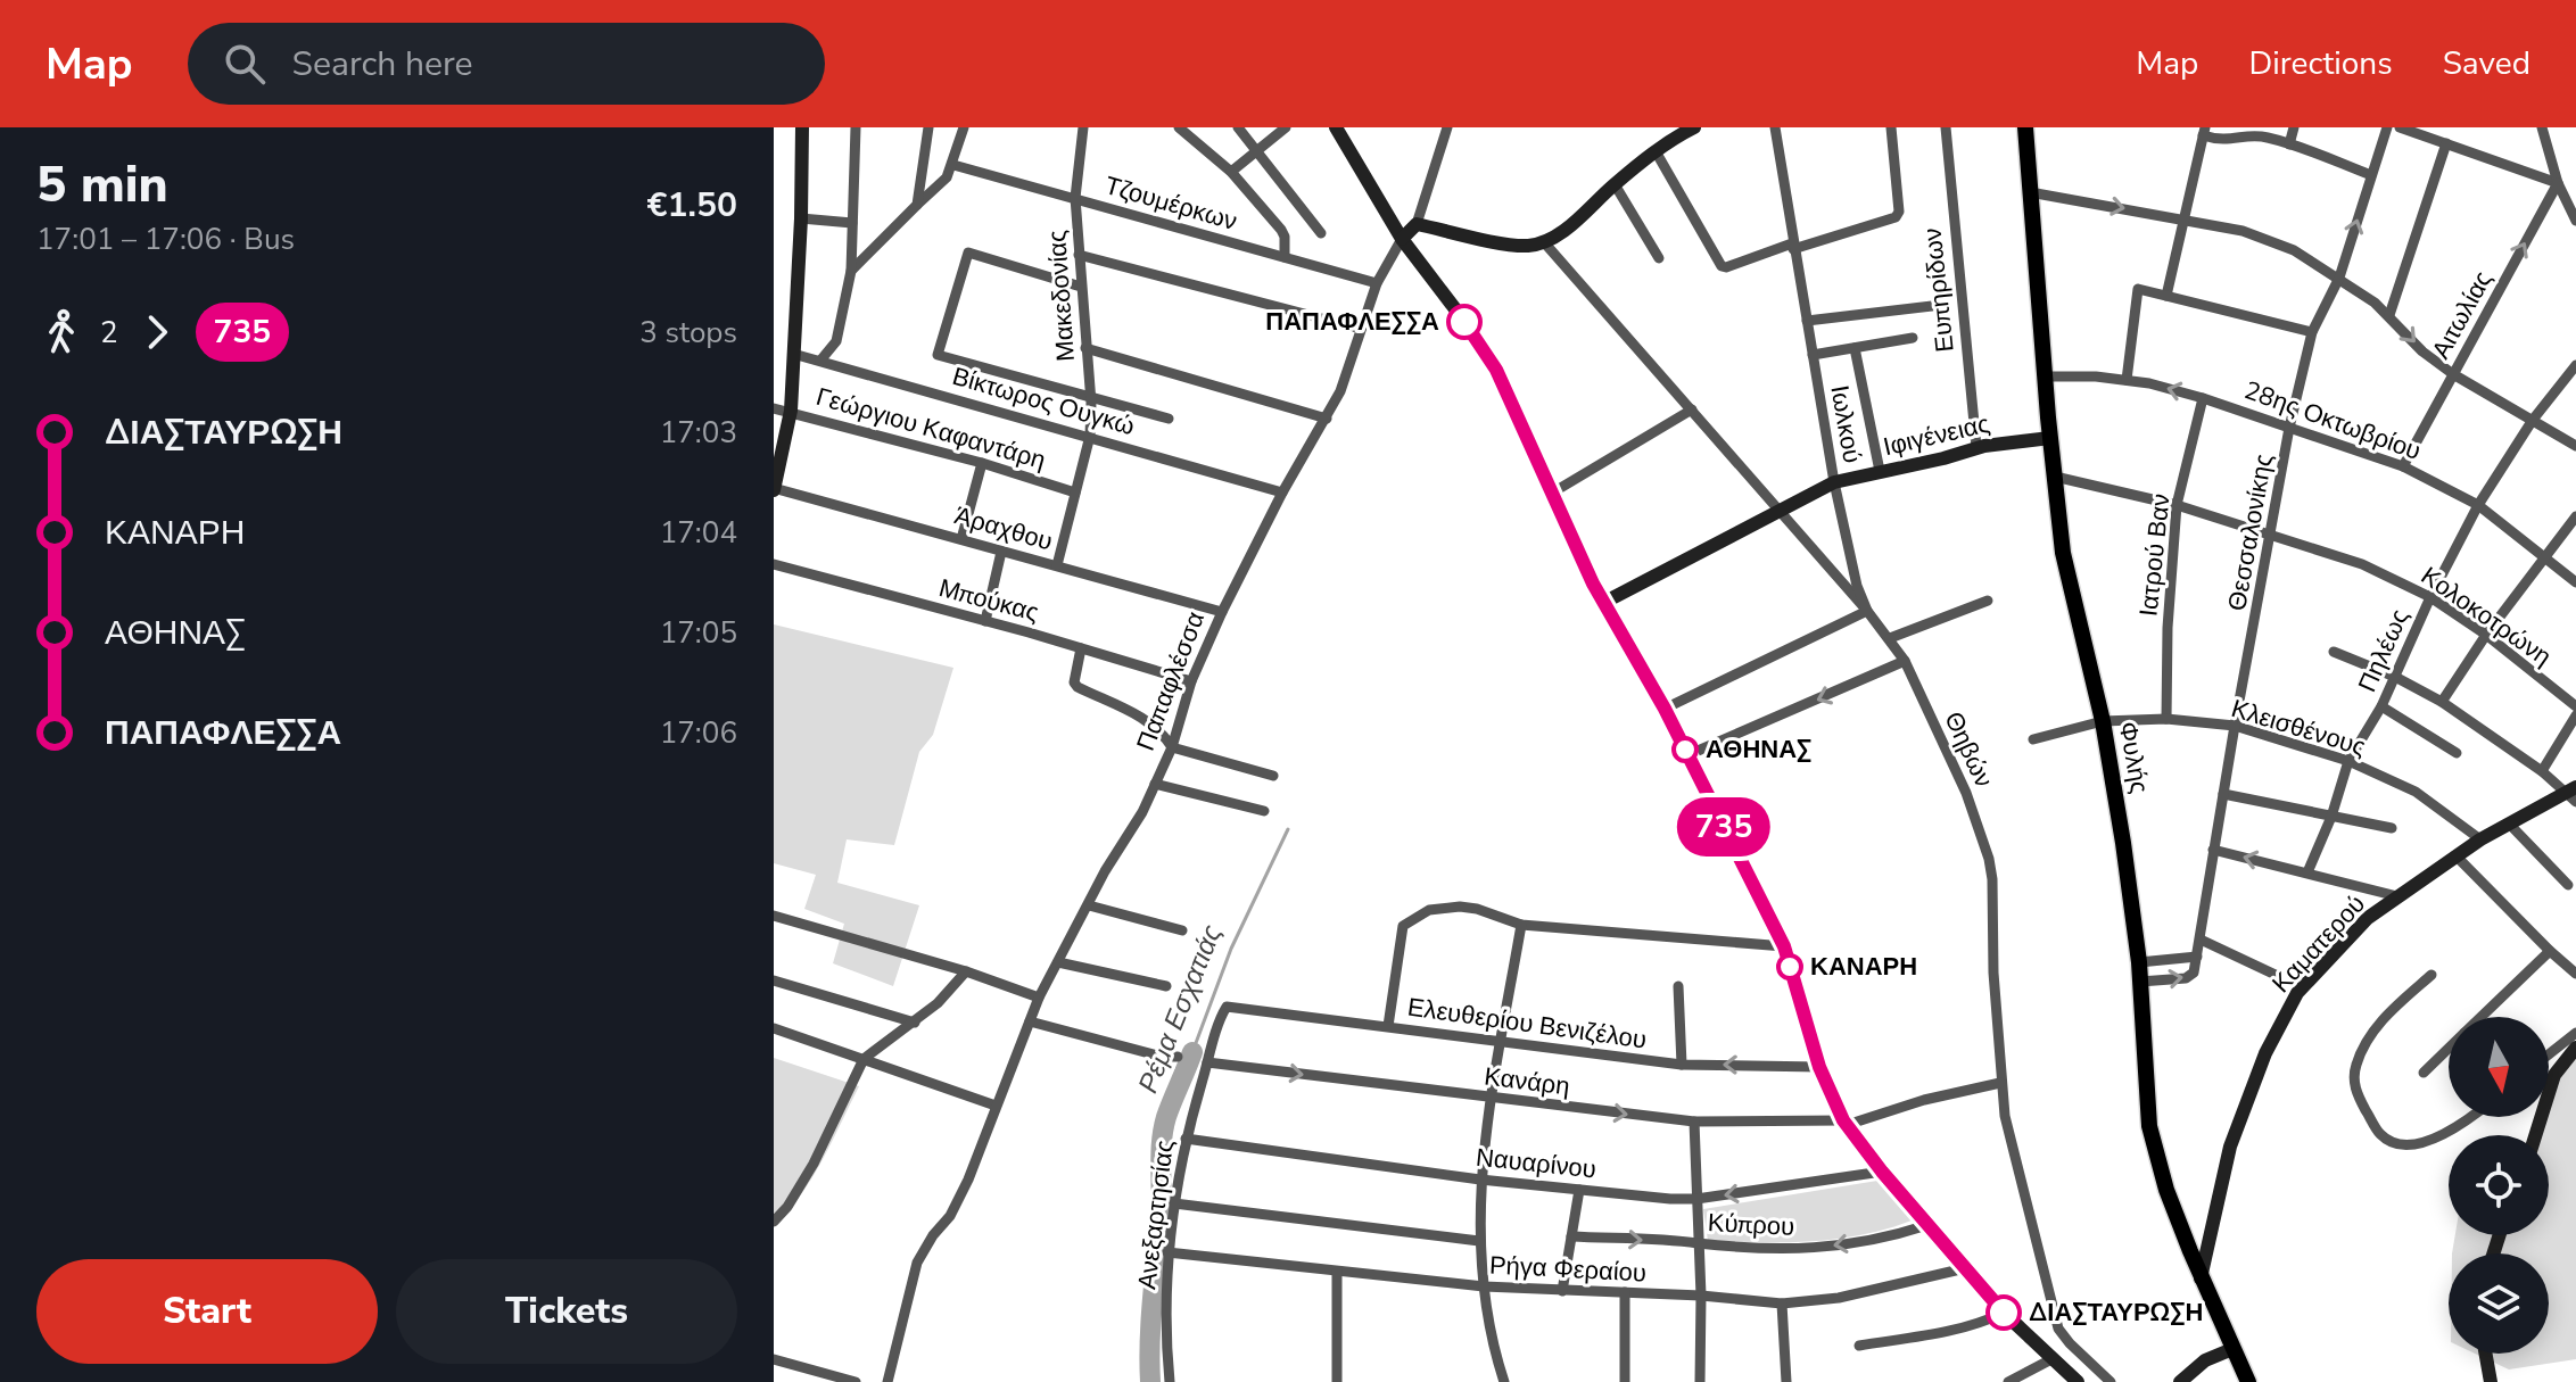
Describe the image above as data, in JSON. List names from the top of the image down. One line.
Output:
{"streets":{"main road":["Φυλής"],"street":["Τζουμέρκων","Ευπηρίδων","Μακεδονίας","Αιτωλίας","Βίκτωρος Ουγκώ","28ης Οκτωβρίου","Ιωλκού","Γεώργιου Καφαντάρη","Ιφιγένειας","Άραχθου","Θεσσαλονίκης","Ιατρού Βαν","Μπούκας","Κολοκοτρώνη","Πηλέως","Παπαφλέσσα","Κλεισθένους","Θηβών","Καματερού","Ελευθερίου Βενιζέλου","Κανάρη","Ναυαρίνου","Ανεξαρτησίας","Κύπρου","Ρήγα Φεραίου"]},"crossings":[["Τζουμέρκων","Μακεδονίας"],["Τζουμέρκων","Παπαφλέσσα"],["Ευπηρίδων","Ιφιγένειας"],["Μακεδονίας","Βίκτωρος Ουγκώ"],["Μακεδονίας","Γεώργιου Καφαντάρη"],["Μακεδονίας","Άραχθου"],["Αιτωλίας","28ης Οκτωβρίου"],["Βίκτωρος Ουγκώ","Παπαφλέσσα"],["28ης Οκτωβρίου","Θεσσαλονίκης"],["28ης Οκτωβρίου","Ιατρού Βαν"],["28ης Οκτωβρίου","Πηλέως"],["28ης Οκτωβρίου","Φυλής"],["Ιωλκού","Ιφιγένειας"],["Ιωλκού","Θηβών"],["Ιφιγένειας","Θηβών"],["Ιφιγένειας","Φυλής"],["Άραχθου","Παπαφλέσσα"],["Θεσσαλονίκης","Κολοκοτρώνη"],["Θεσσαλονίκης","Κλεισθένους"],["Ιατρού Βαν","Κολοκοτρώνη"],["Ιατρού Βαν","Κλεισθένους"],["Μπούκας","Παπαφλέσσα"],["Κολοκοτρώνη","Πηλέως"],["Κολοκοτρώνη","Φυλής"],["Πηλέως","Κλεισθένους"],["Κλεισθένους","Φυλής"],["Κλεισθένους","Καματερού"],["Θηβών","Κανάρη"],["Φυλής","Καματερού"],["Ελευθερίου Βενιζέλου","Ανεξαρτησίας"],["Κανάρη","Ανεξαρτησίας"],["Ναυαρίνου","Ανεξαρτησίας"],["Ανεξαρτησίας","Ρήγα Φεραίου"]],"one_way":["Αιτωλίας","Κανάρη"],"water":["Ρέμα Εσχατιάς"],"places":["ΠΑΠΑΦΛΕΣΣΑ","ΑΘΗΝΑΣ","ΚΑΝΑΡΗ","ΔΙΑΣΤΑΥΡΩΣΗ"],"lines":["bus line 735"],"north":"bottom","page":{"header":"Map","search":"Search here","nav":["Map","Directions","Saved"],"heading":["5 min","17:01 – 17:06 · Bus","€1.50"],"on_map":"735","legs":["2","735","3 stops"],"list":[{"name":"ΔΙΑΣΤΑΥΡΩΣΗ","value":"17:03"},{"name":"ΚΑΝΑΡΗ","value":"17:04"},{"name":"ΑΘΗΝΑΣ","value":"17:05"},{"name":"ΠΑΠΑΦΛΕΣΣΑ","value":"17:06"}],"buttons":["Start","Tickets"]}}
